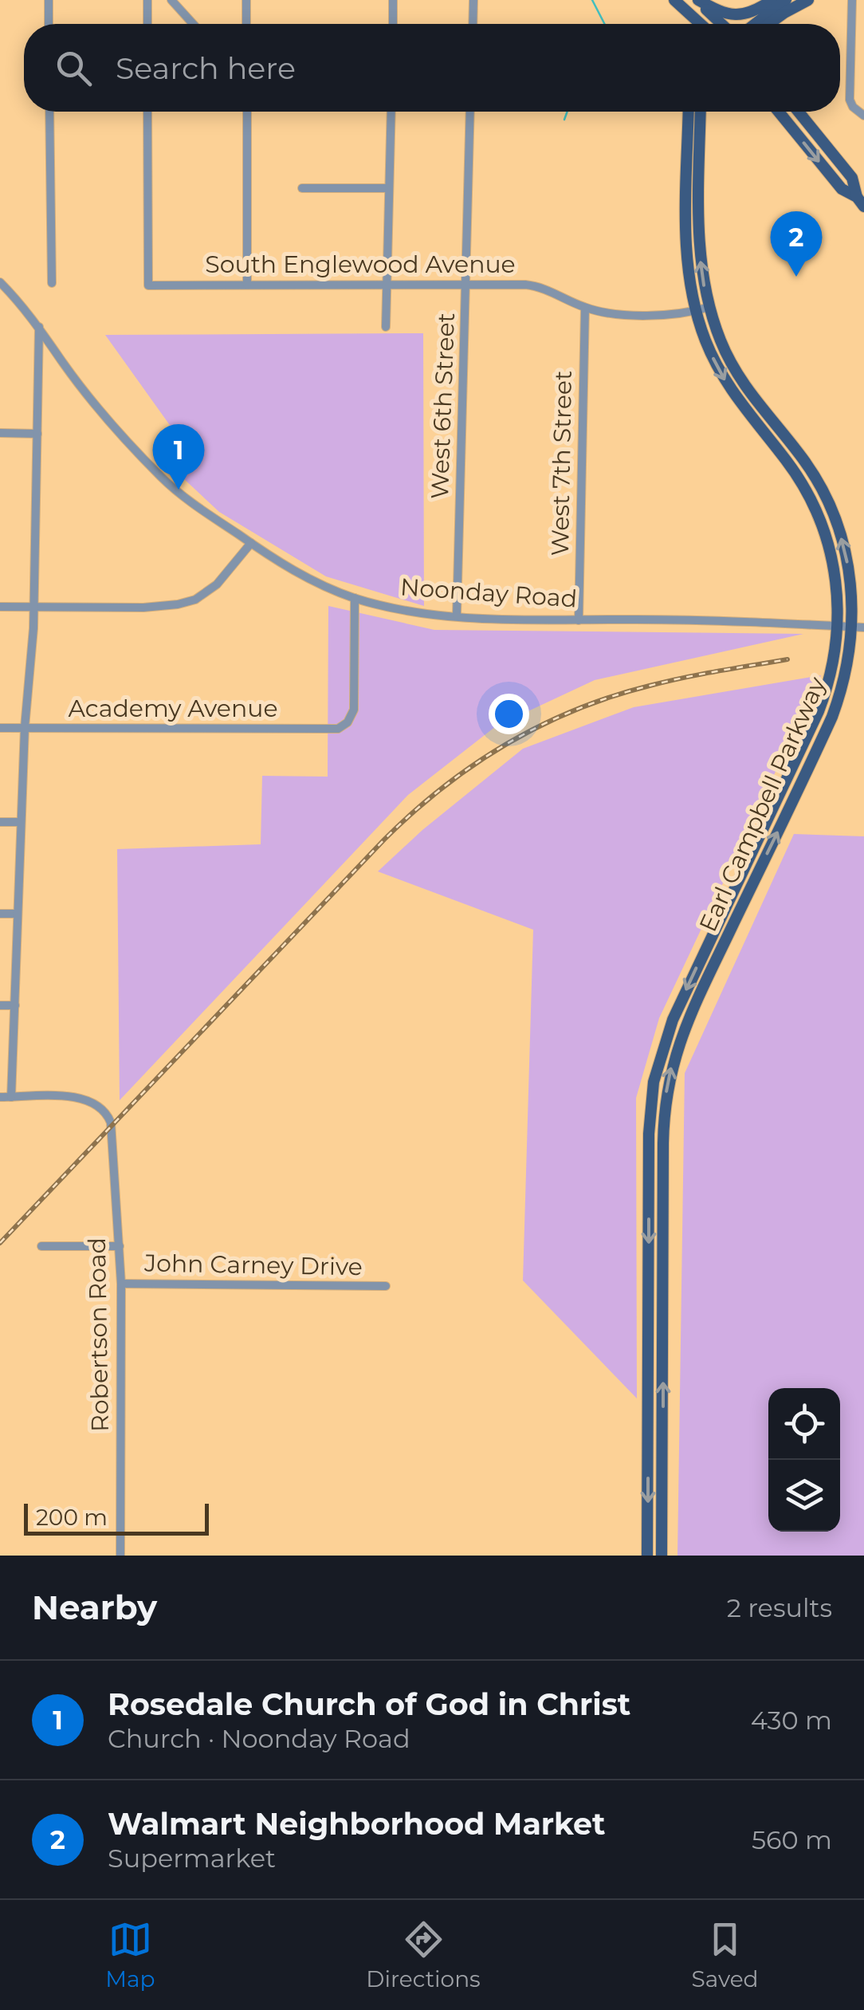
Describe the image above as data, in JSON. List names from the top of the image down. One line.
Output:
{"streets":{"main road":["Earl Campbell Parkway"],"street":["South Englewood Avenue","West 6th Street","West 7th Street","Noonday Road","Academy Avenue","John Carney Drive","Robertson Road"]},"crossings":[["South Englewood Avenue","West 6th Street"],["South Englewood Avenue","West 7th Street"],["South Englewood Avenue","Earl Campbell Parkway"],["West 6th Street","Noonday Road"],["West 7th Street","Noonday Road"],["Noonday Road","Academy Avenue"],["Noonday Road","Earl Campbell Parkway"],["John Carney Drive","Robertson Road"]],"scale_bar":"200 m","page":{"search":"Search here","pins":["2","1"],"scale":"200 m","heading":["Nearby","2 results"],"list":[{"mark":"1","name":"Rosedale Church of God in Christ","note":"Church · Noonday Road","value":"430 m"},{"mark":"2","name":"Walmart Neighborhood Market","note":"Supermarket","value":"560 m"}],"nav":["Map","Directions","Saved"]}}
